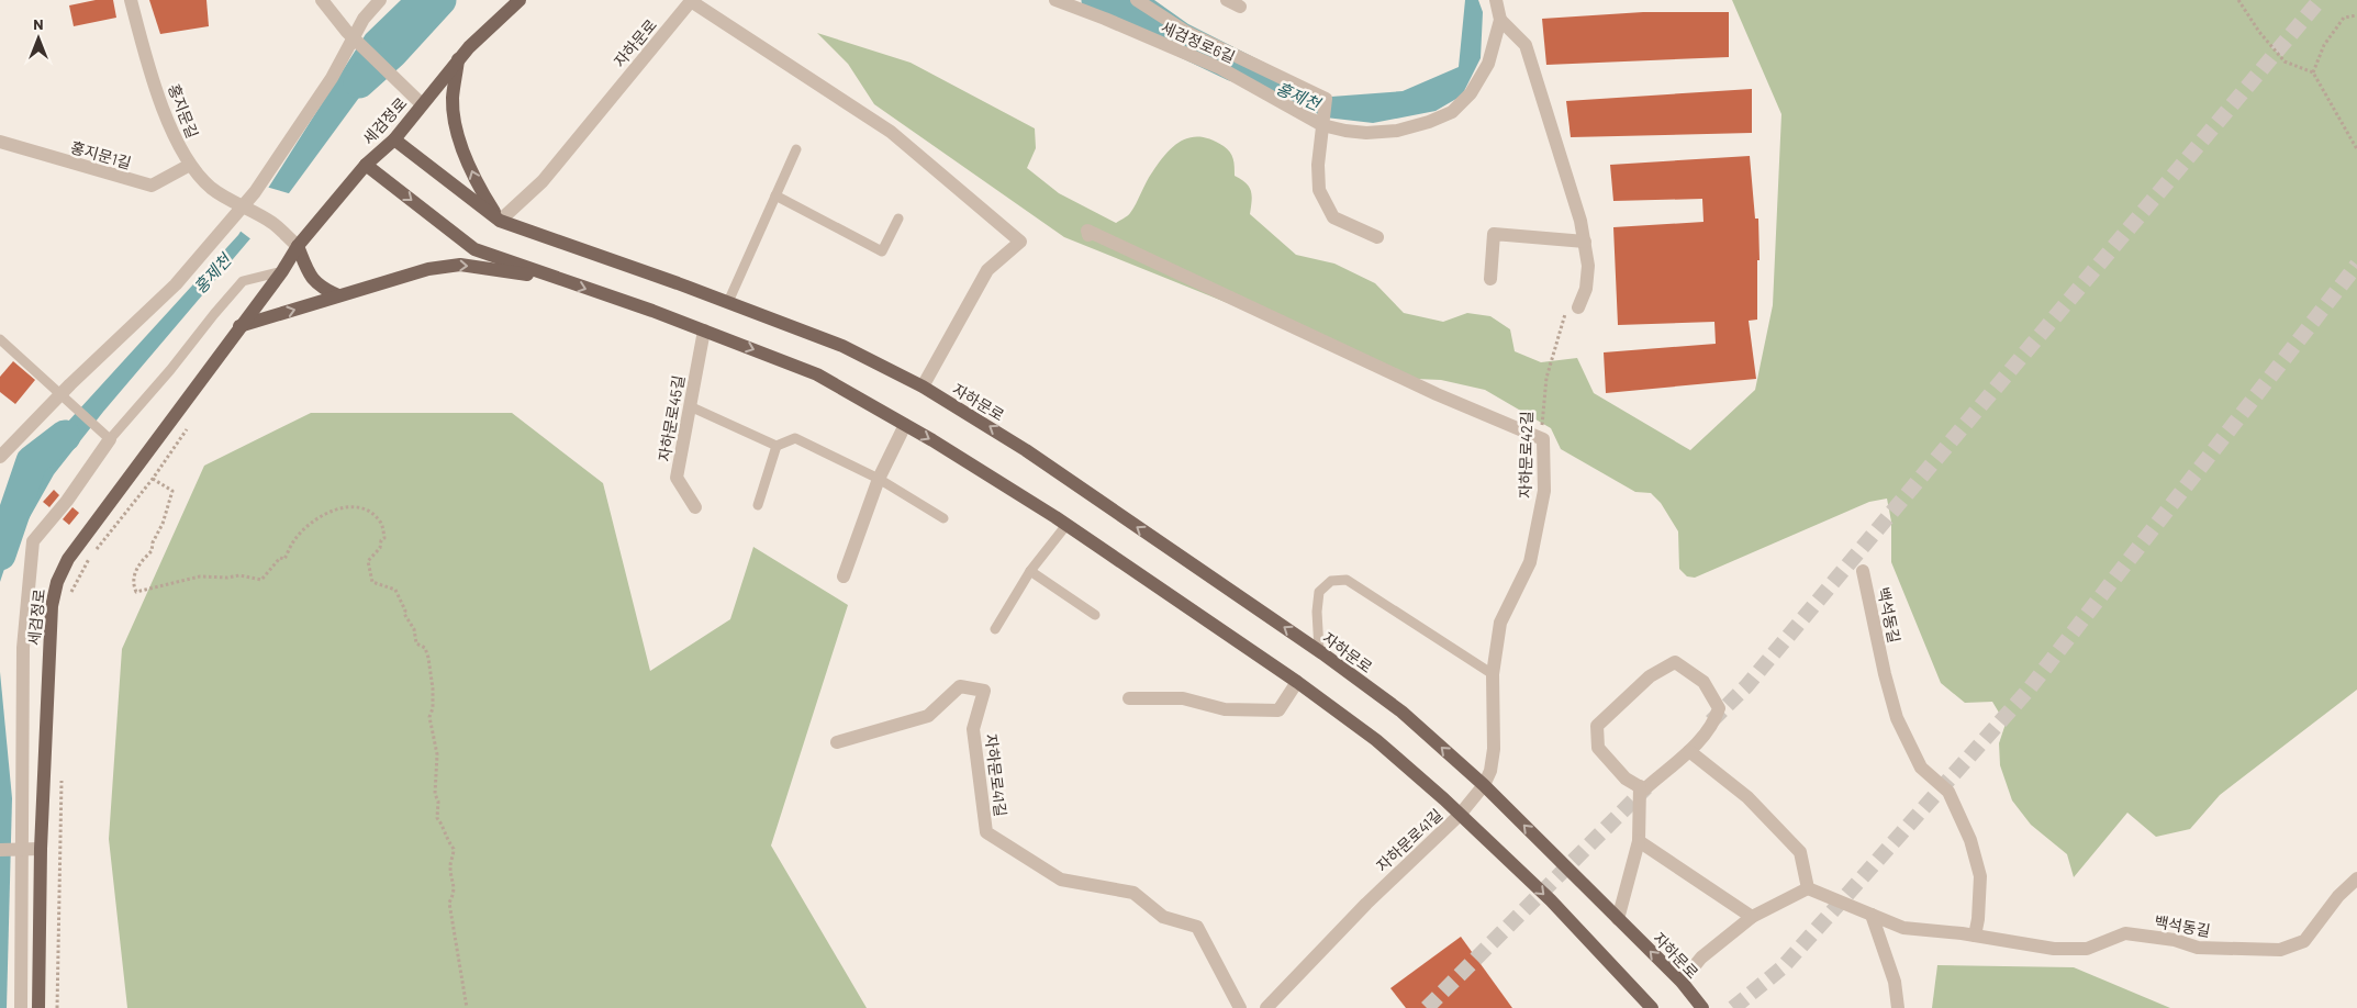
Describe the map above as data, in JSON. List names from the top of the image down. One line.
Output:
{"streets":{"main road":["자하문로","세검정로"],"street":["세검정로6길","홍지문길","홍지문1길","자하문로45길","자하문로42길","백석동길","자하문로41길"]},"crossings":[["자하문로","세검정로"],["자하문로","자하문로42길"],["자하문로","자하문로41길"],["홍지문길","세검정로"],["홍지문길","홍지문1길"],["자하문로42길","자하문로41길"]],"water":["홍제천"],"north":"top"}
